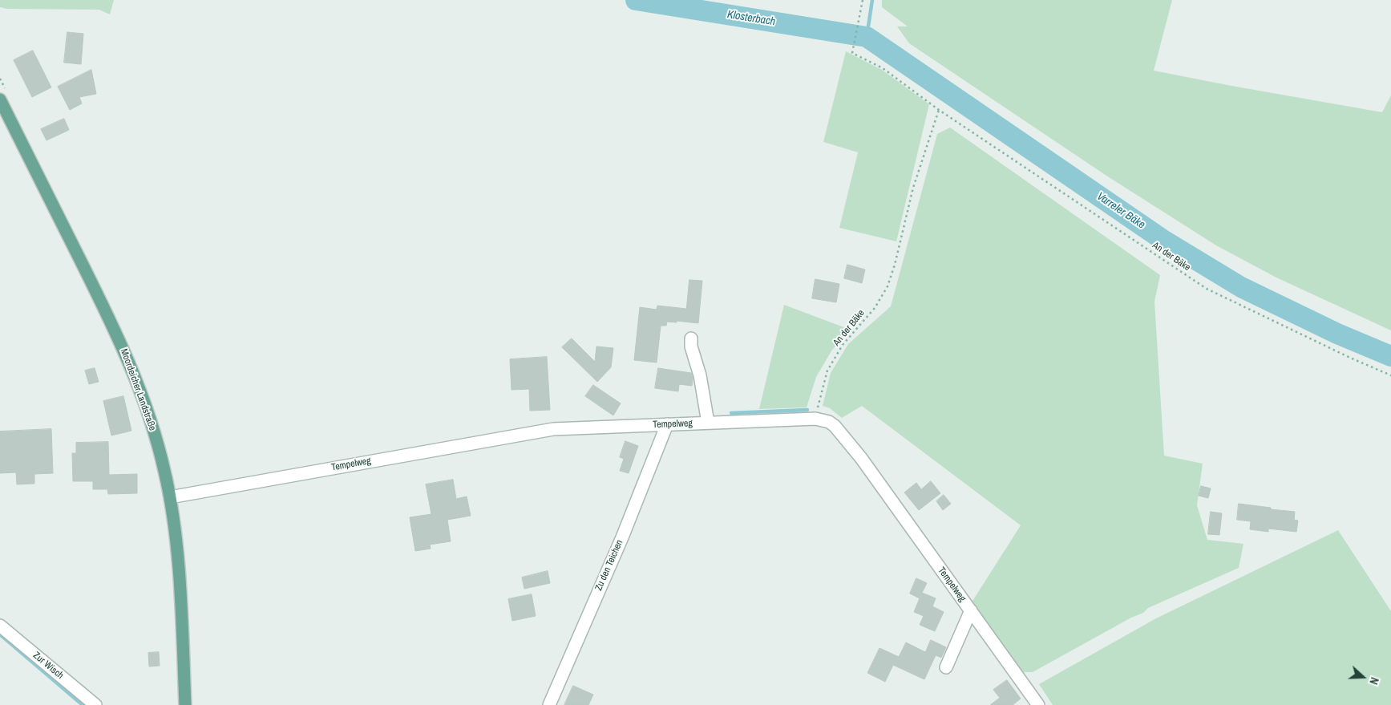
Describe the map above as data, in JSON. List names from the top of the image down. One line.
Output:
{"streets":{"main road":["Moordeicher Landstraße"],"street":["Tempelweg","Zu den Teichen","Zur Wisch"],"path":["An der Bäke"]},"crossings":[["An der Bäke","Tempelweg"],["Moordeicher Landstraße","Tempelweg"],["Tempelweg","Zu den Teichen"]],"water":["Klosterbach","Varreler Bäke"],"north":"right"}
